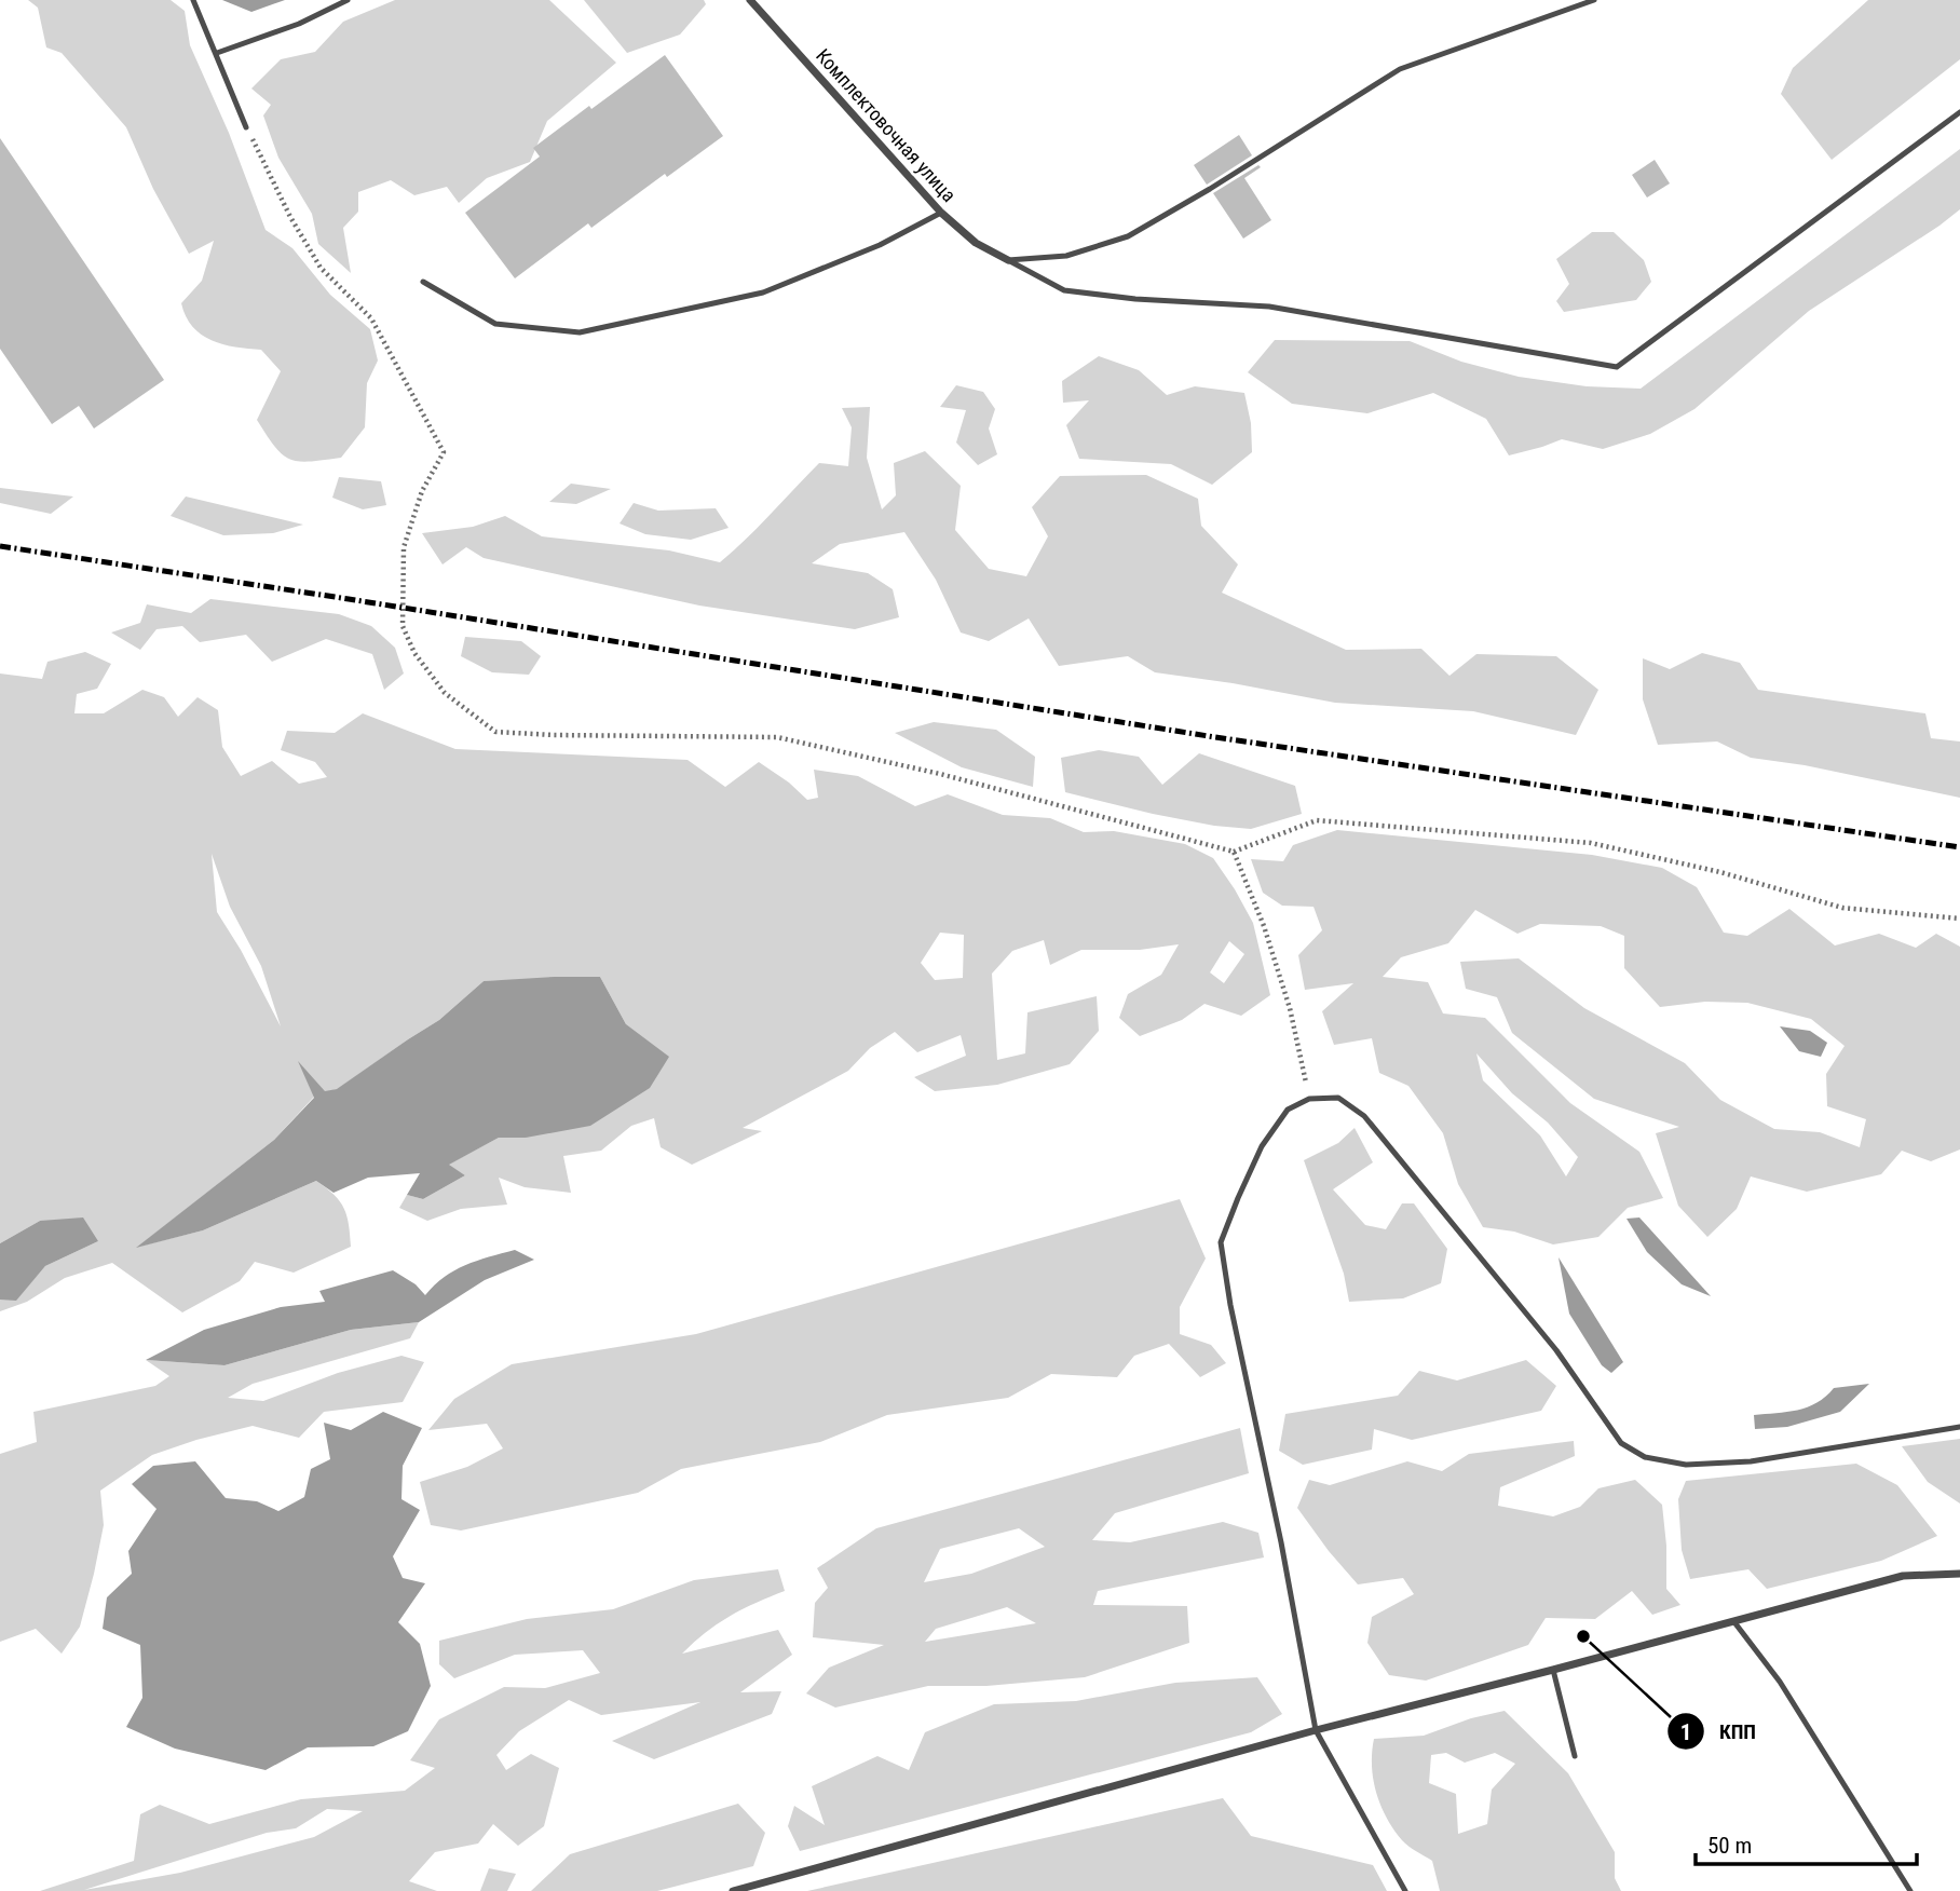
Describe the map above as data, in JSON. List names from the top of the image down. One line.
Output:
{"streets":{"street":["Комплектовочная улица"]},"places":["КПП"],"scale_bar":"50 m"}
